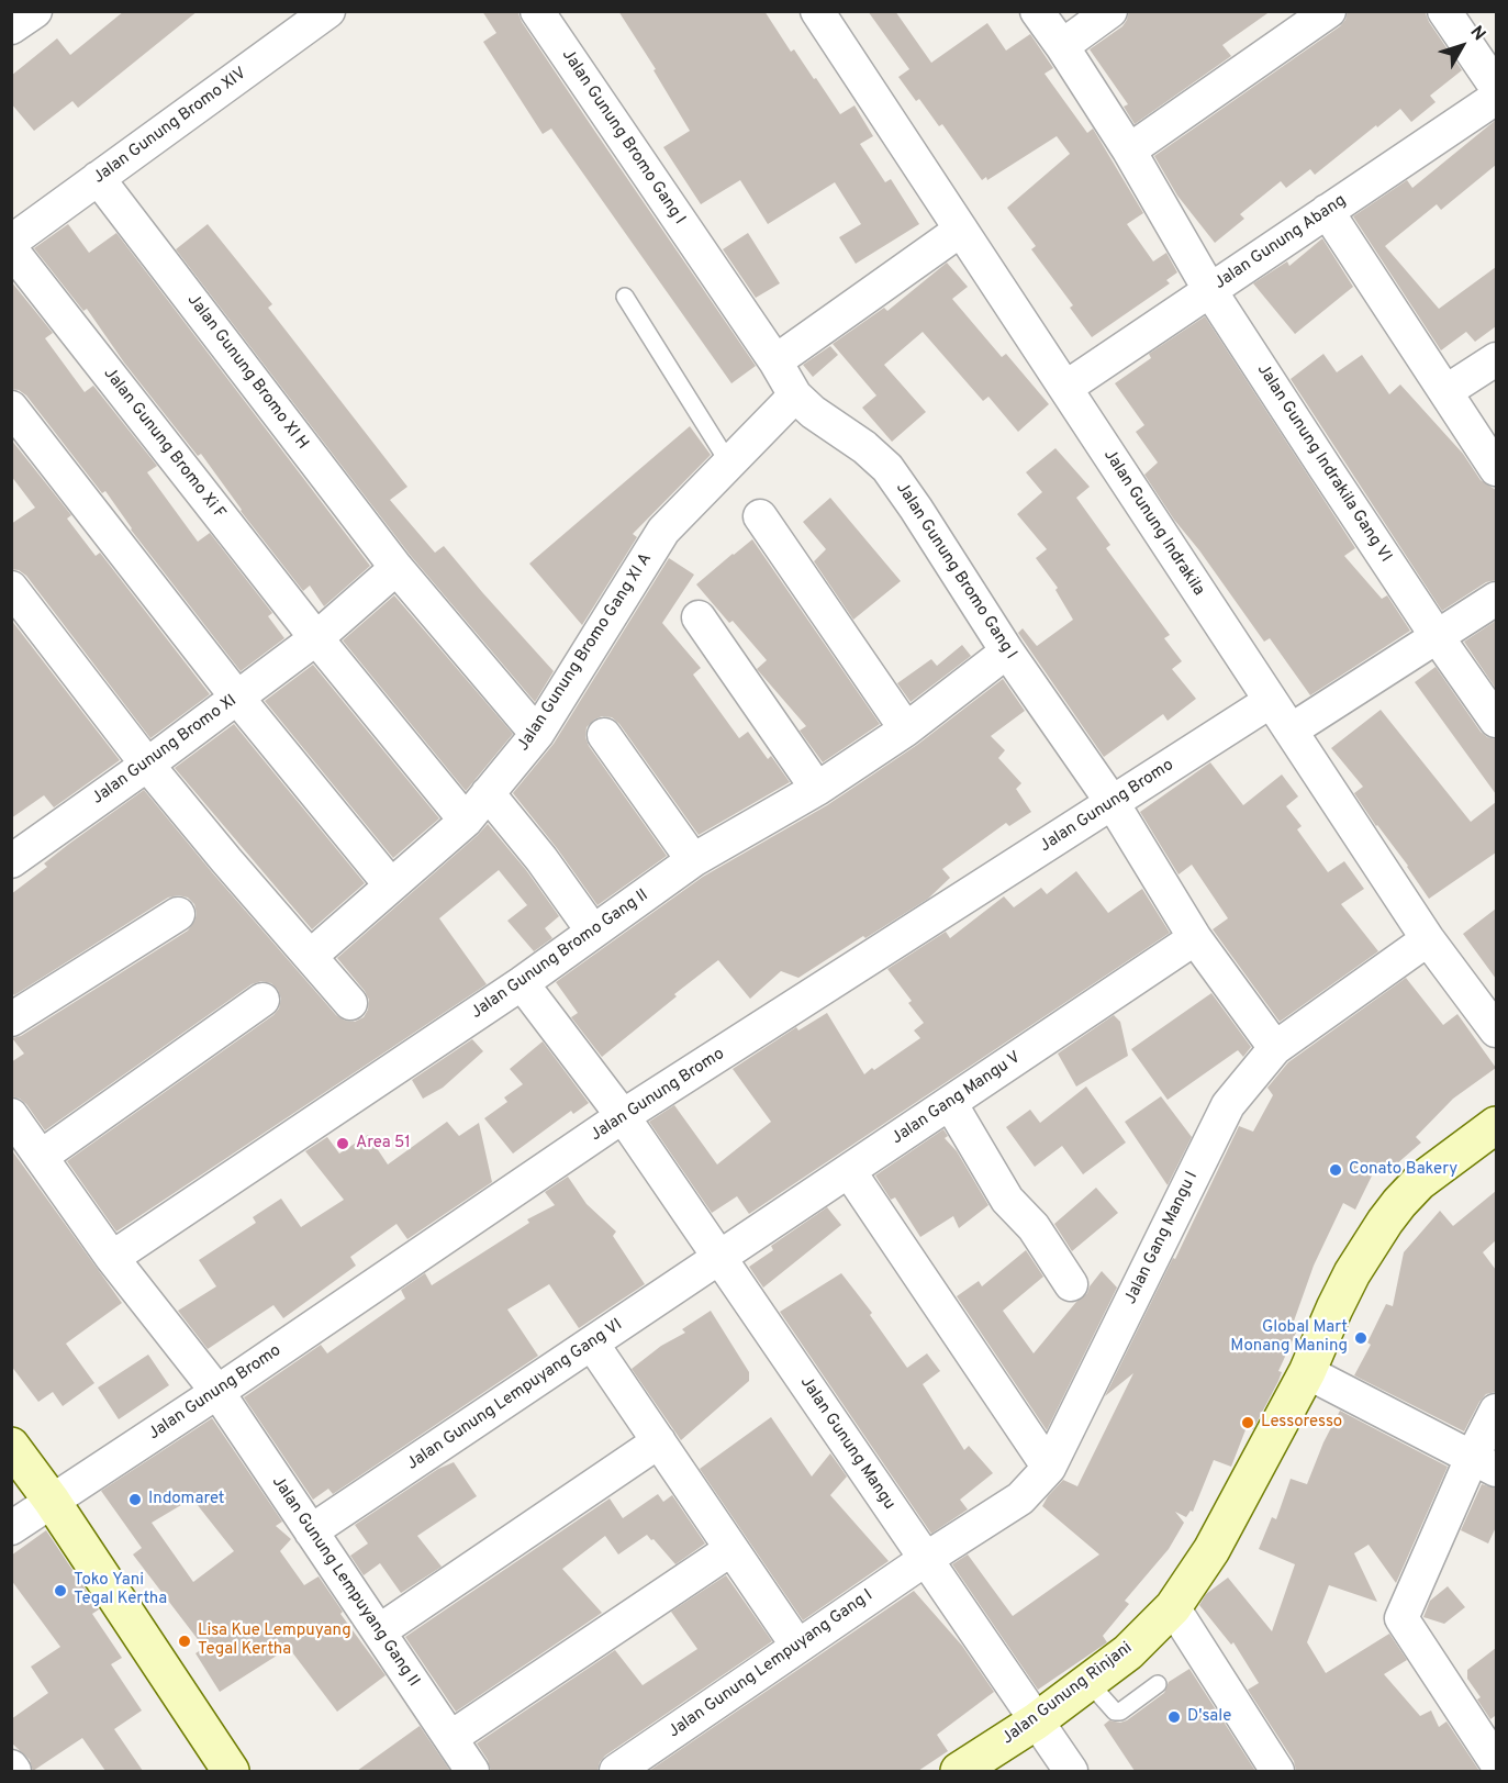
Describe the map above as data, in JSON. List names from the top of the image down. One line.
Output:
{"streets":{"street":["Jalan Gunung Bromo XIV","Jalan Gunung Bromo Gang I","Jalan Gunung Abang","Jalan Gunung Bromo XI H","Jalan Gunung Bromo Xi F","Jalan Gunung Indrakila Gang VI","Jalan Gunung Indrakila","Jalan Gunung Bromo Gang XI A","Jalan Gunung Bromo XI","Jalan Gunung Bromo","Jalan Gunung Bromo Gang II","Jalan Gang Mangu V","Jalan Gang Mangu I","Jalan Gunung Lempuyang Gang VI","Jalan Gunung Mangu","Jalan Gunung Lempuyang Gang II","Jalan Gunung Lempuyang Gang I","Jalan Gunung Rinjani"]},"crossings":[["Jalan Gunung Bromo XIV","Jalan Gunung Bromo XI H"],["Jalan Gunung Bromo Gang I","Jalan Gunung Bromo Gang XI A"],["Jalan Gunung Bromo Gang I","Jalan Gunung Bromo"],["Jalan Gunung Bromo Gang I","Jalan Gunung Bromo Gang II"],["Jalan Gunung Bromo Gang I","Jalan Gang Mangu V"],["Jalan Gunung Bromo Gang I","Jalan Gang Mangu I"],["Jalan Gunung Abang","Jalan Gunung Indrakila Gang VI"],["Jalan Gunung Abang","Jalan Gunung Indrakila"],["Jalan Gunung Bromo XI H","Jalan Gunung Bromo Gang XI A"],["Jalan Gunung Bromo XI H","Jalan Gunung Bromo XI"],["Jalan Gunung Bromo Xi F","Jalan Gunung Bromo Gang XI A"],["Jalan Gunung Bromo Xi F","Jalan Gunung Bromo XI"],["Jalan Gunung Indrakila","Jalan Gunung Bromo"],["Jalan Gunung Indrakila","Jalan Gang Mangu I"],["Jalan Gunung Bromo","Jalan Gunung Mangu"],["Jalan Gunung Bromo","Jalan Gunung Lempuyang Gang II"],["Jalan Gunung Bromo Gang II","Jalan Gunung Mangu"],["Jalan Gunung Bromo Gang II","Jalan Gunung Lempuyang Gang II"],["Jalan Gang Mangu V","Jalan Gunung Lempuyang Gang VI"],["Jalan Gang Mangu V","Jalan Gunung Mangu"],["Jalan Gang Mangu I","Jalan Gunung Mangu"],["Jalan Gang Mangu I","Jalan Gunung Lempuyang Gang I"],["Jalan Gunung Lempuyang Gang VI","Jalan Gunung Mangu"],["Jalan Gunung Lempuyang Gang VI","Jalan Gunung Lempuyang Gang II"],["Jalan Gunung Mangu","Jalan Gunung Lempuyang Gang I"],["Jalan Gunung Mangu","Jalan Gunung Rinjani"]],"places":["Area 51","Conato Bakery","Global Mart Monang Maning","Lessoresso","Indomaret","Toko Yani Tegal Kertha","Lisa Kue Lempuyang Tegal Kertha","D'sale"],"north":"top right"}
